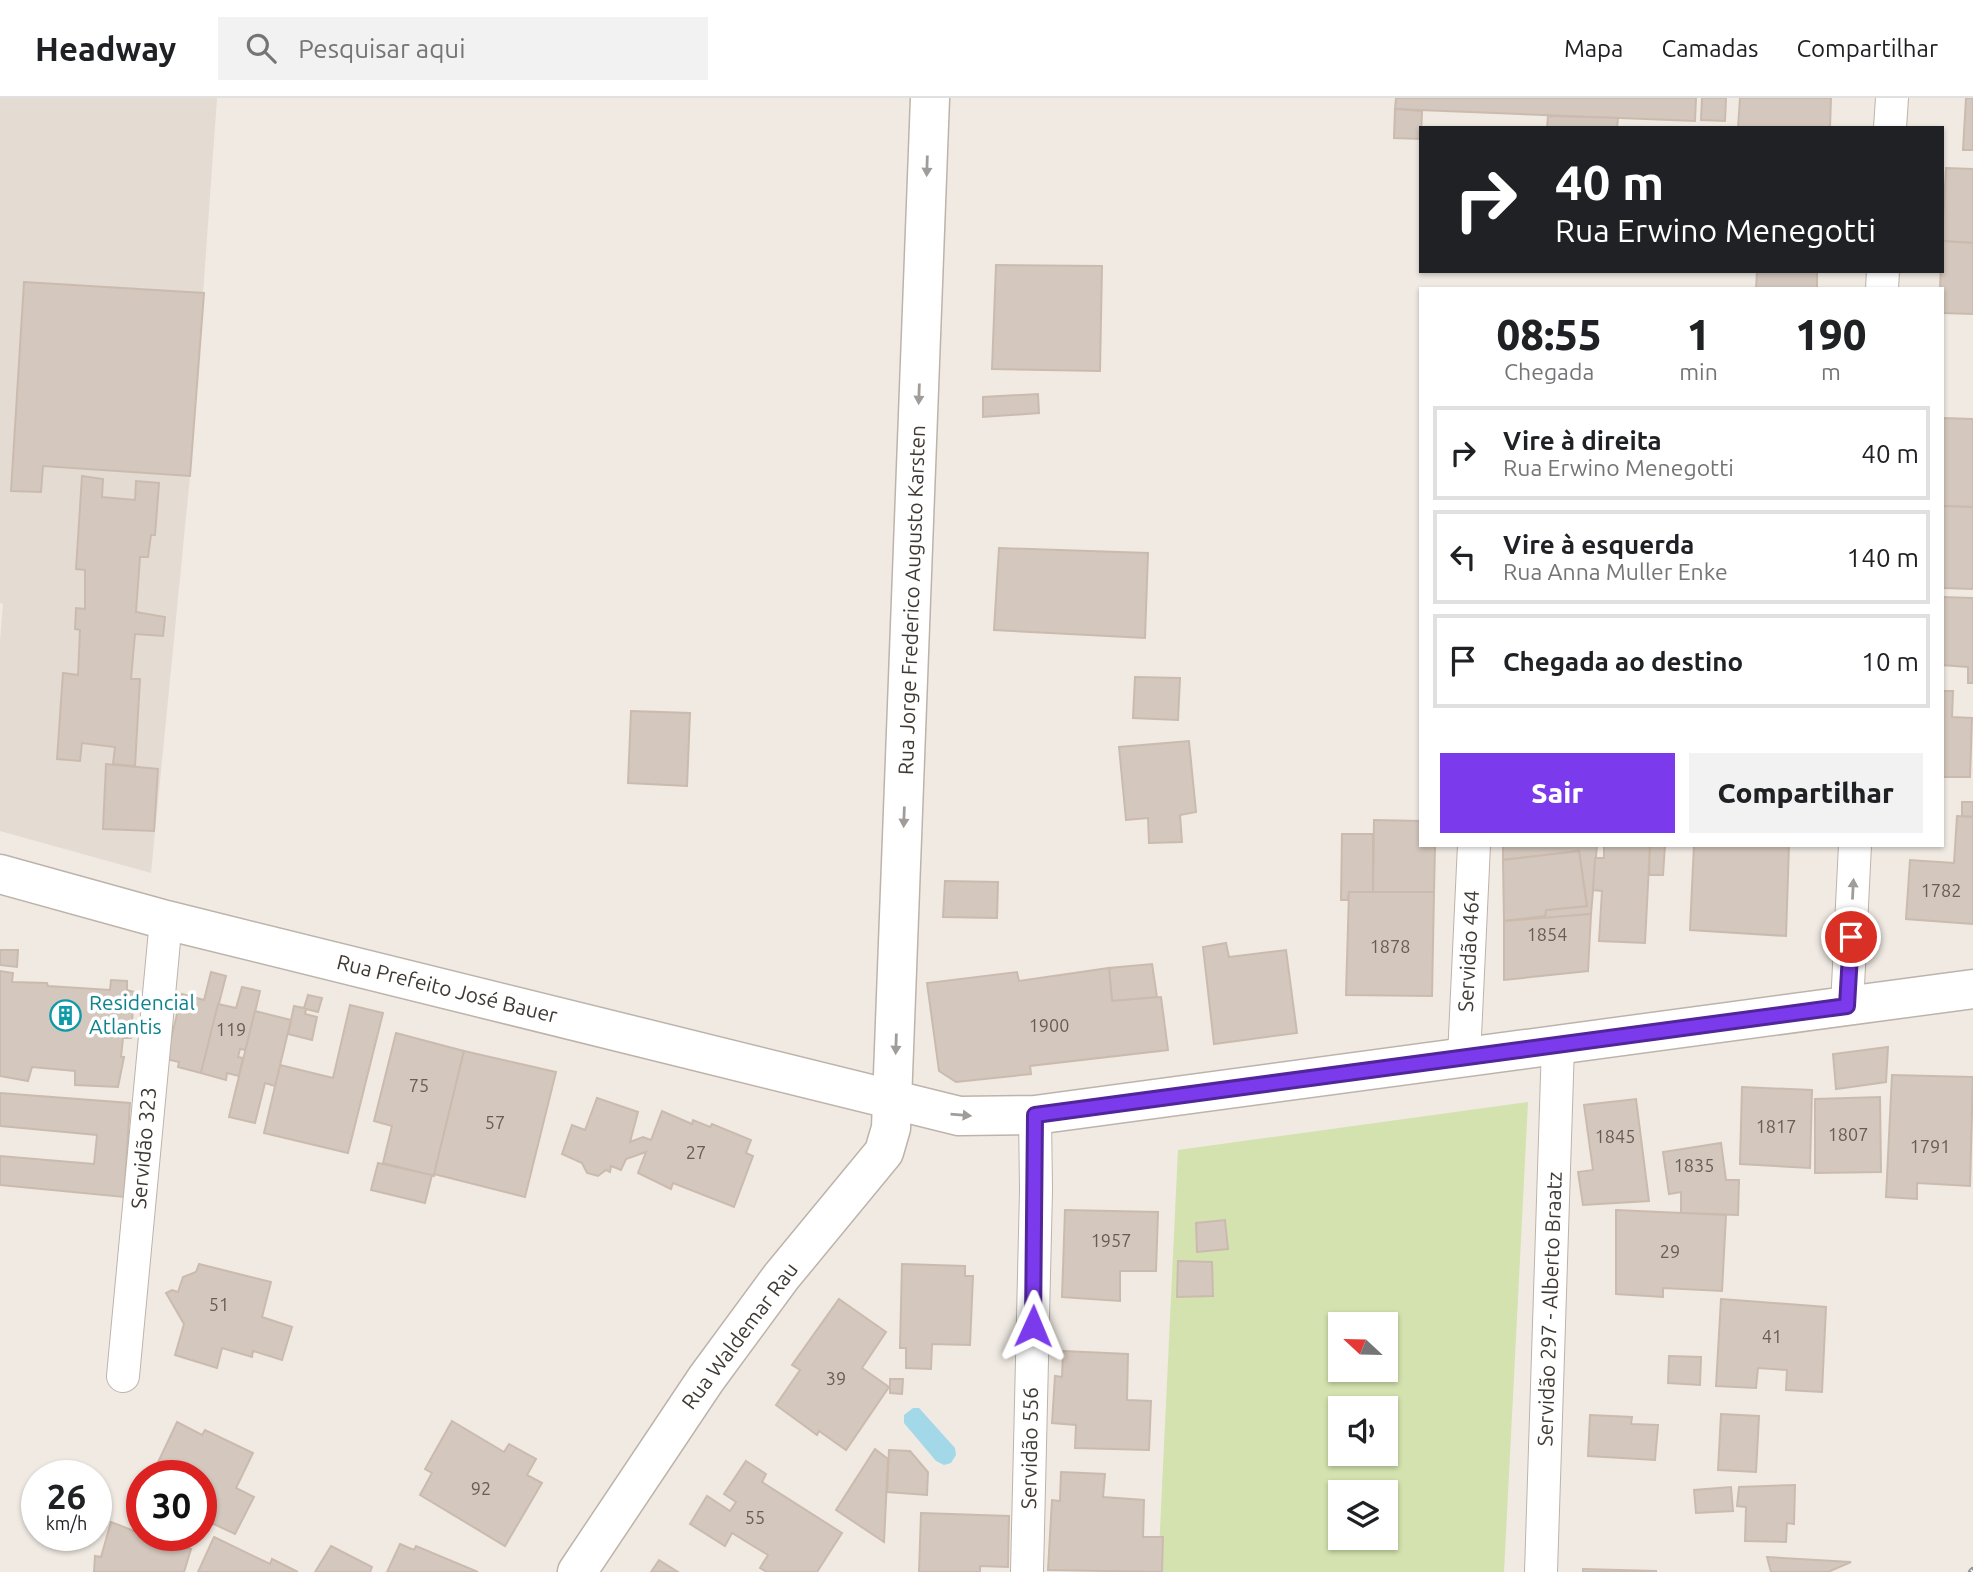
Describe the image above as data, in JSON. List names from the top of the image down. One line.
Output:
{"streets":{"street":["Rua Jorge Frederico Augusto Karsten","Servidão 464","Rua Prefeito José Bauer","Servidão 323","Servidão 297 - Alberto Braatz","Rua Waldemar Rau","Servidão 556"]},"crossings":[["Rua Jorge Frederico Augusto Karsten","Rua Prefeito José Bauer"],["Rua Jorge Frederico Augusto Karsten","Rua Waldemar Rau"],["Servidão 464","Rua Prefeito José Bauer"],["Rua Prefeito José Bauer","Servidão 323"],["Rua Prefeito José Bauer","Servidão 297 - Alberto Braatz"],["Rua Prefeito José Bauer","Rua Waldemar Rau"],["Rua Prefeito José Bauer","Servidão 556"]],"one_way":["Rua Jorge Frederico Augusto Karsten"],"places":{"building":["Residencial Atlantis"]},"house_numbers":["1782","1854","1878","1900","119","75","57","1817","1807","1845","1791","27","1835","1957","29","51","41","39","92","55"],"north":"left","page":{"header":"Headway","search":"Pesquisar aqui","nav":["Mapa","Camadas","Compartilhar"],"turn":["40 m","Rua Erwino Menegotti"],"eta":["08:55","Chegada","1","min","190","m"],"list":[{"name":"Vire à direita","note":"Rua Erwino Menegotti","value":"40 m"},{"name":"Vire à esquerda","note":"Rua Anna Muller Enke","value":"140 m"},{"name":"Chegada ao destino","value":"10 m"}],"buttons":["Sair","Compartilhar"],"speed":"26 km/h","limit":"30"}}
